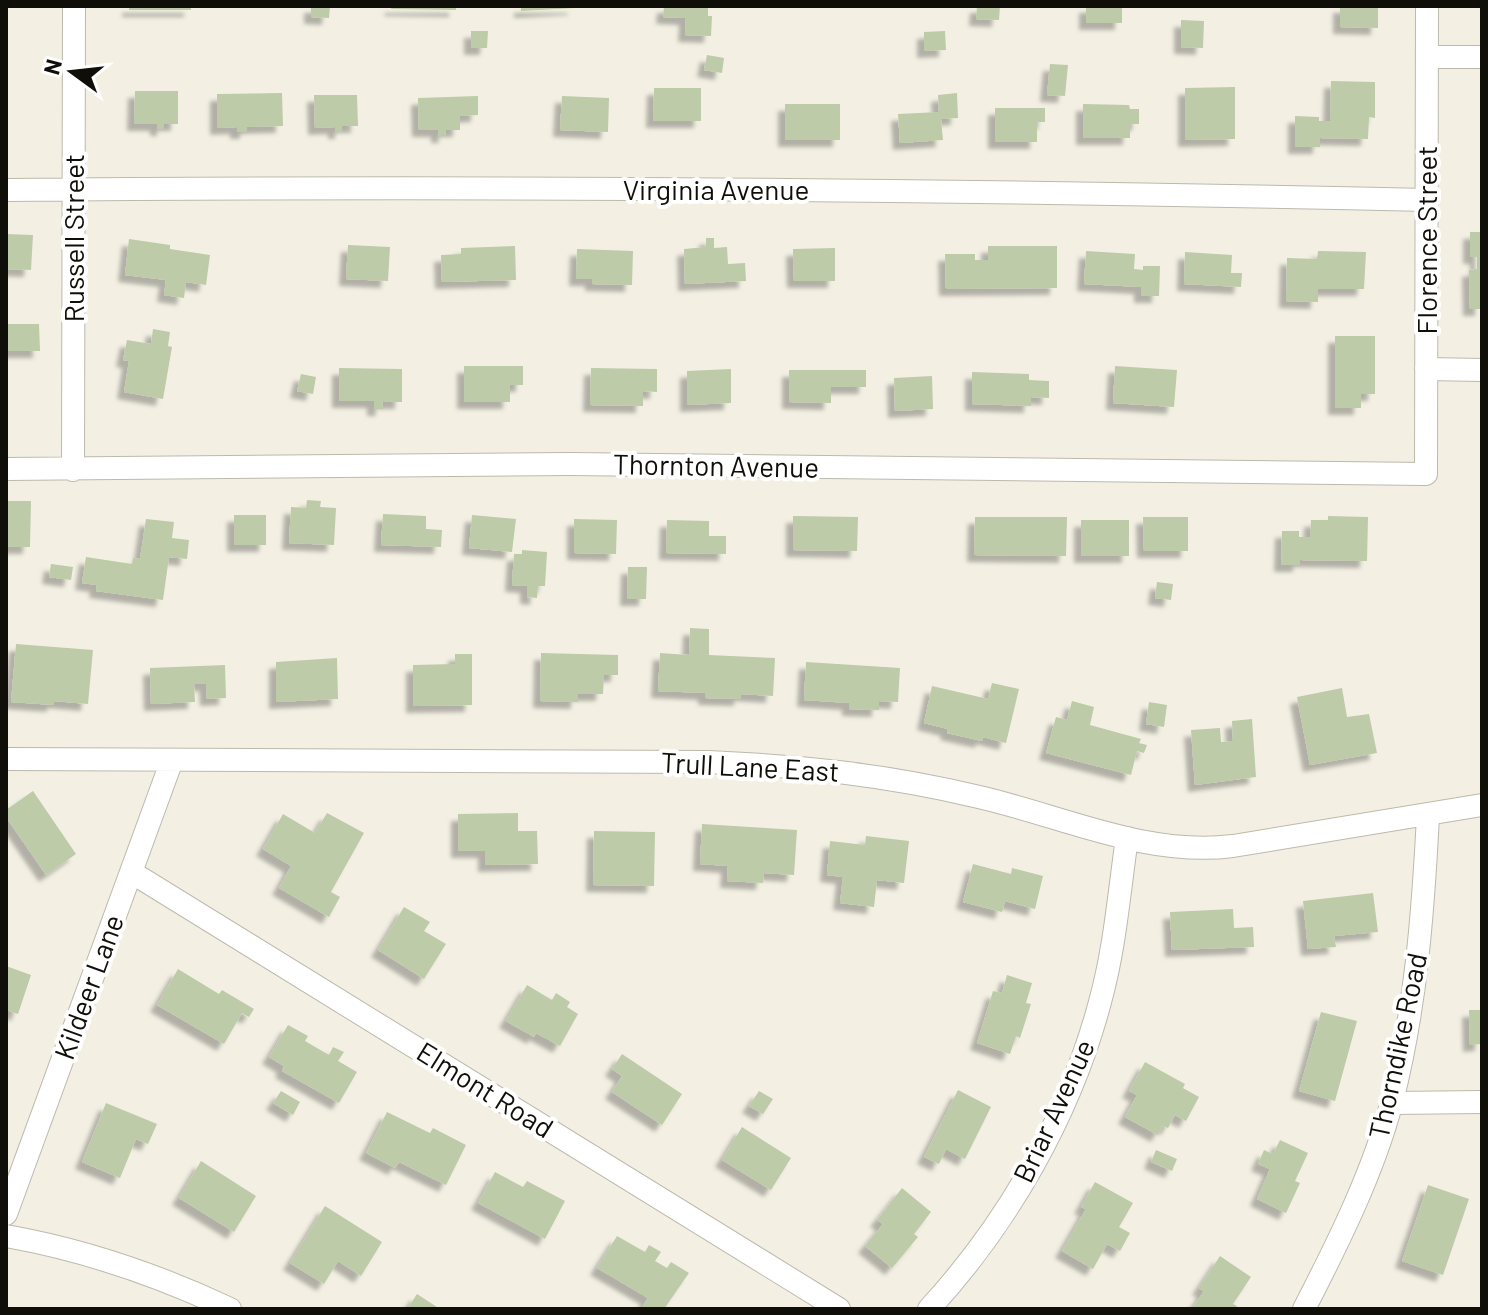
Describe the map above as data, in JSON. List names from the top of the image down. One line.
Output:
{"streets":{"street":["Virginia Avenue","Russell Street","Florence Street","Thornton Avenue","Trull Lane East","Kildeer Lane","Thorndike Road","Elmont Road","Briar Avenue"]},"crossings":[["Virginia Avenue","Russell Street"],["Virginia Avenue","Florence Street"],["Russell Street","Thornton Avenue"],["Florence Street","Thornton Avenue"],["Trull Lane East","Kildeer Lane"],["Trull Lane East","Thorndike Road"],["Trull Lane East","Briar Avenue"],["Kildeer Lane","Elmont Road"]],"north":"left"}
